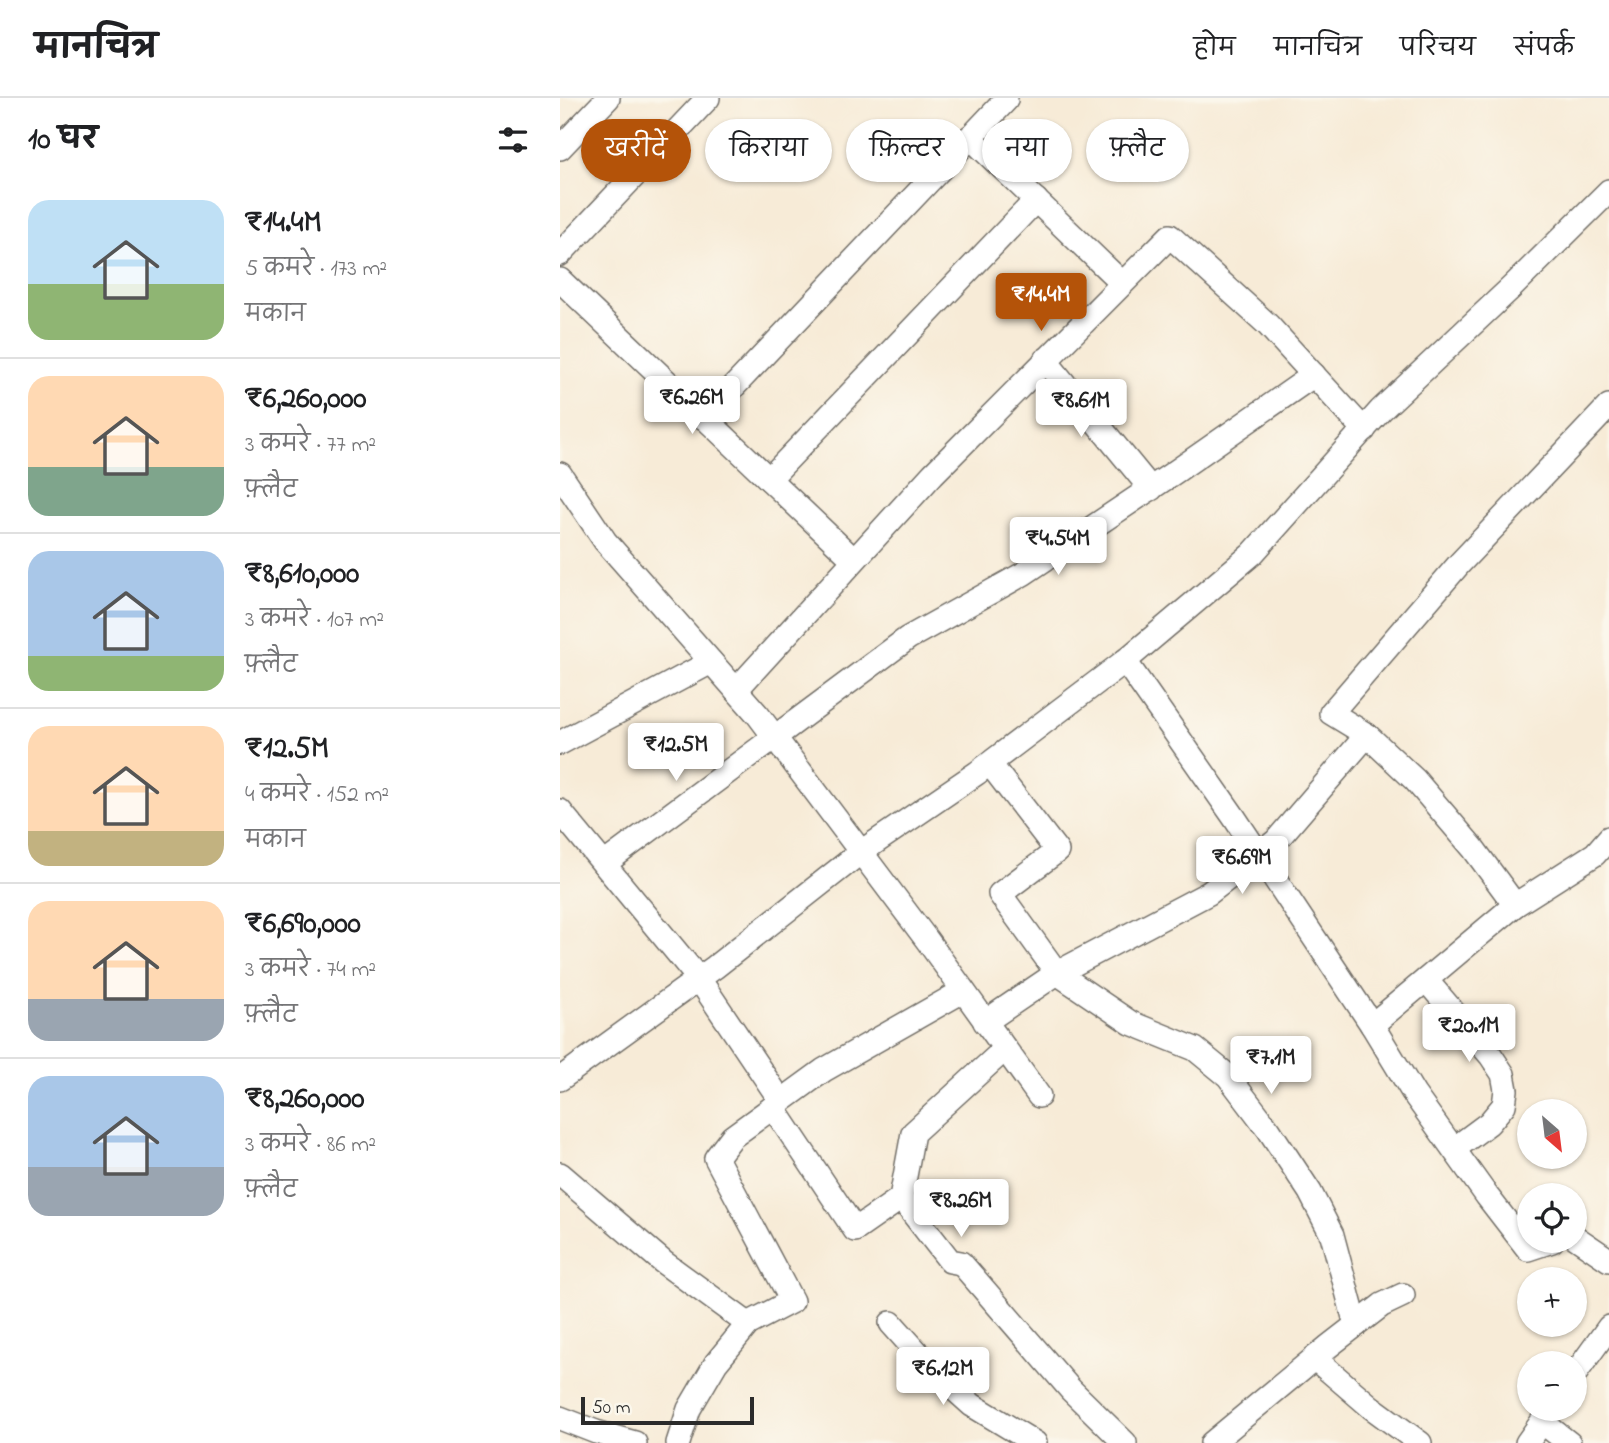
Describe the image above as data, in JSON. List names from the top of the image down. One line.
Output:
{"scale_bar":"50 m","north":"bottom right","page":{"header":"मानचित्र","nav":["होम","मानचित्र","परिचय","संपर्क"],"heading":"10 घर","chip":["खरीदें","किराया","फ़िल्टर","नया","फ़्लैट"],"list":[{"name":"₹14.4M","note":"5 कमरे · 173 m² · मकान"},{"name":"₹6,260,000","note":"3 कमरे · 77 m² · फ़्लैट"},{"name":"₹8,610,000","note":"3 कमरे · 107 m² · फ़्लैट"},{"name":"₹12.5M","note":"4 कमरे · 152 m² · मकान"},{"name":"₹6,690,000","note":"3 कमरे · 74 m² · फ़्लैट"},{"name":"₹8,260,000","note":"3 कमरे · 86 m² · फ़्लैट"}],"price":["₹14.4M","₹6.26M","₹8.61M","₹4.54M","₹12.5M","₹6.69M","₹20.1M","₹7.1M","₹8.26M","₹6.12M"],"map_buttons":["+","−"],"scale":"50 m"}}
